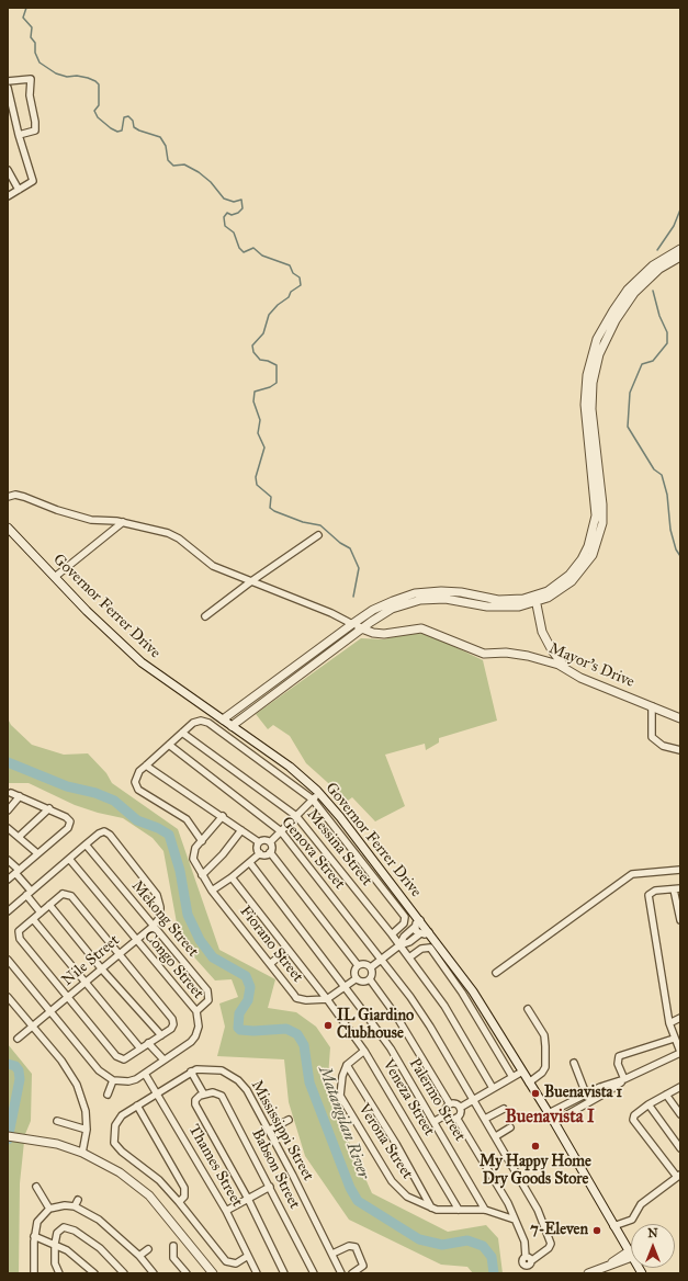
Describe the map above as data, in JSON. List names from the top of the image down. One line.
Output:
{"streets":{"street":["Governor Ferrer Drive","Mayor's Drive","Messina Street","Genova Street","Mekong Street","Fiorano Street","Nile Street","Congo Street","Veneza Street","Palermo Street","Mississippi Street","Verona Street","Thames Street","Babson Street"]},"crossings":[["Genova Street","Verona Street"],["Mekong Street","Nile Street"],["Mekong Street","Congo Street"],["Fiorano Street","Veneza Street"],["Nile Street","Congo Street"],["Congo Street","Thames Street"],["Veneza Street","Verona Street"],["Palermo Street","Verona Street"],["Mississippi Street","Thames Street"]],"districts":["Buenavista I"],"water":["Matangilan River"],"places":["IL Giardino Clubhouse","Buenavista 1","My Happy Home Dry Goods Store","7-Eleven"],"north":"top"}
